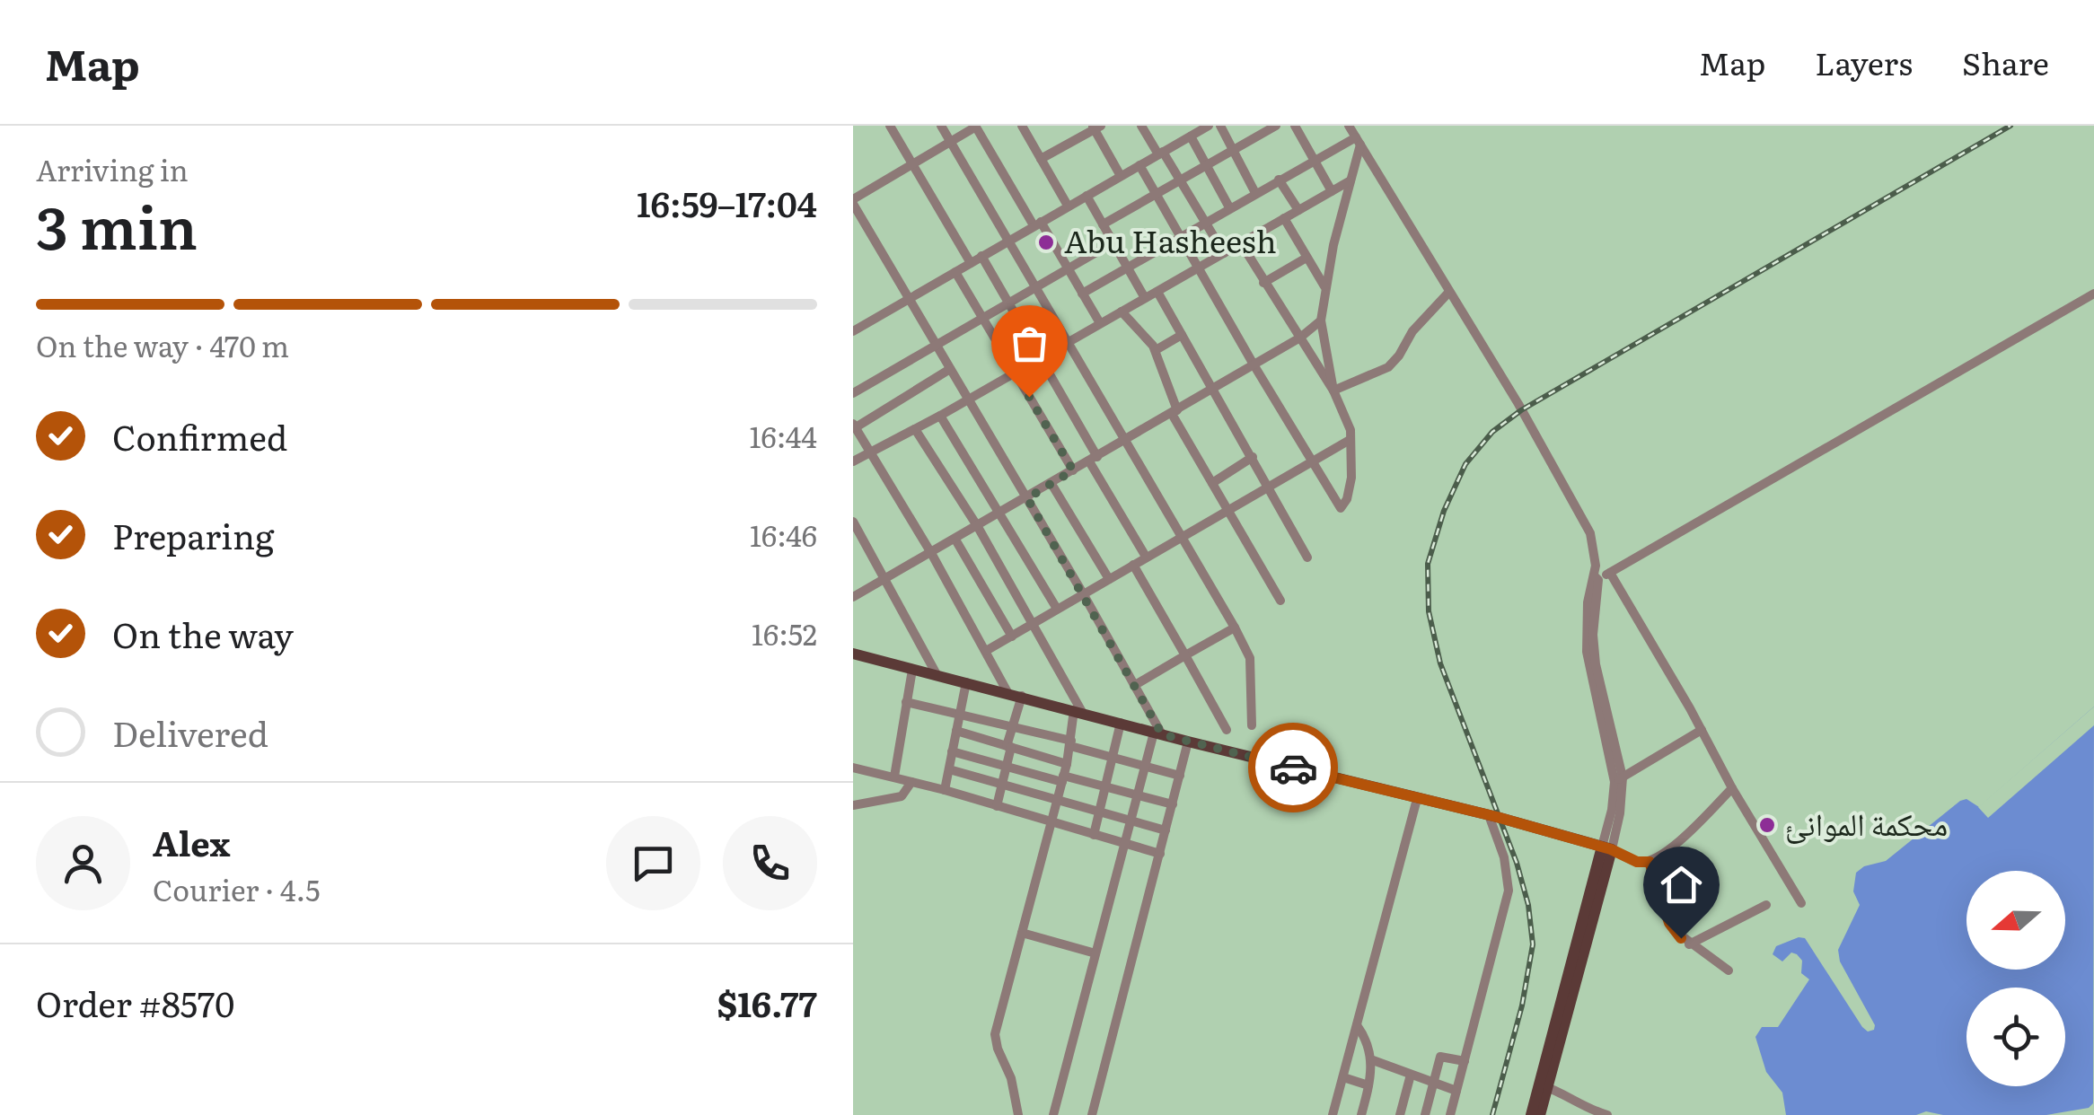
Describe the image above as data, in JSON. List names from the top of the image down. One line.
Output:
{"places":["Abu Hasheesh","محكمة الموانئ"],"north":"left","page":{"header":"Map","nav":["Map","Layers","Share"],"heading":["3 min","Arriving in","16:59–17:04"],"panel":["Alex","Courier · 4.5","Order #8570","$16.77"],"bar":"On the way · 470 m","list":[["Confirmed","16:44"],["Preparing","16:46"],["On the way","16:52"],"Delivered"]}}
